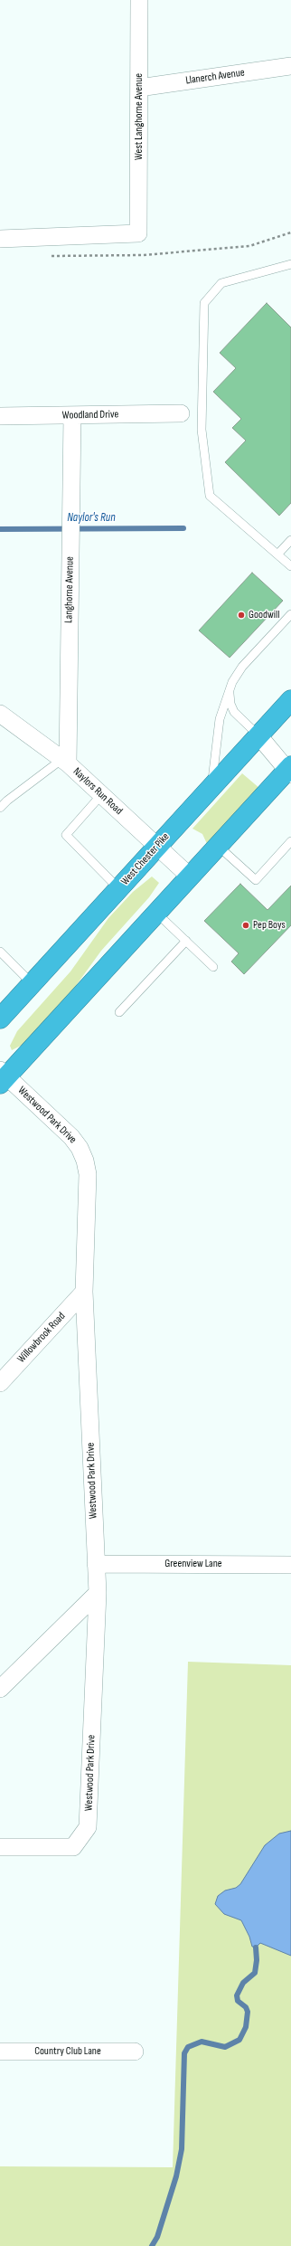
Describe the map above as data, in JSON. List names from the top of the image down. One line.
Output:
{"streets":{"highway":["West Chester Pike"],"street":["Llanerch Avenue","West Langhorne Avenue","Woodland Drive","Langhorne Avenue","Naylors Run Road","Westwood Park Drive","Willowbrook Road","Greenview Lane","Country Club Lane"]},"crossings":[["Llanerch Avenue","West Langhorne Avenue"],["Woodland Drive","Langhorne Avenue"],["Langhorne Avenue","Naylors Run Road"],["Naylors Run Road","West Chester Pike"],["Westwood Park Drive","Willowbrook Road"],["Westwood Park Drive","Greenview Lane"]],"water":["Naylor's Run"],"places":["Goodwill","Pep Boys"]}
